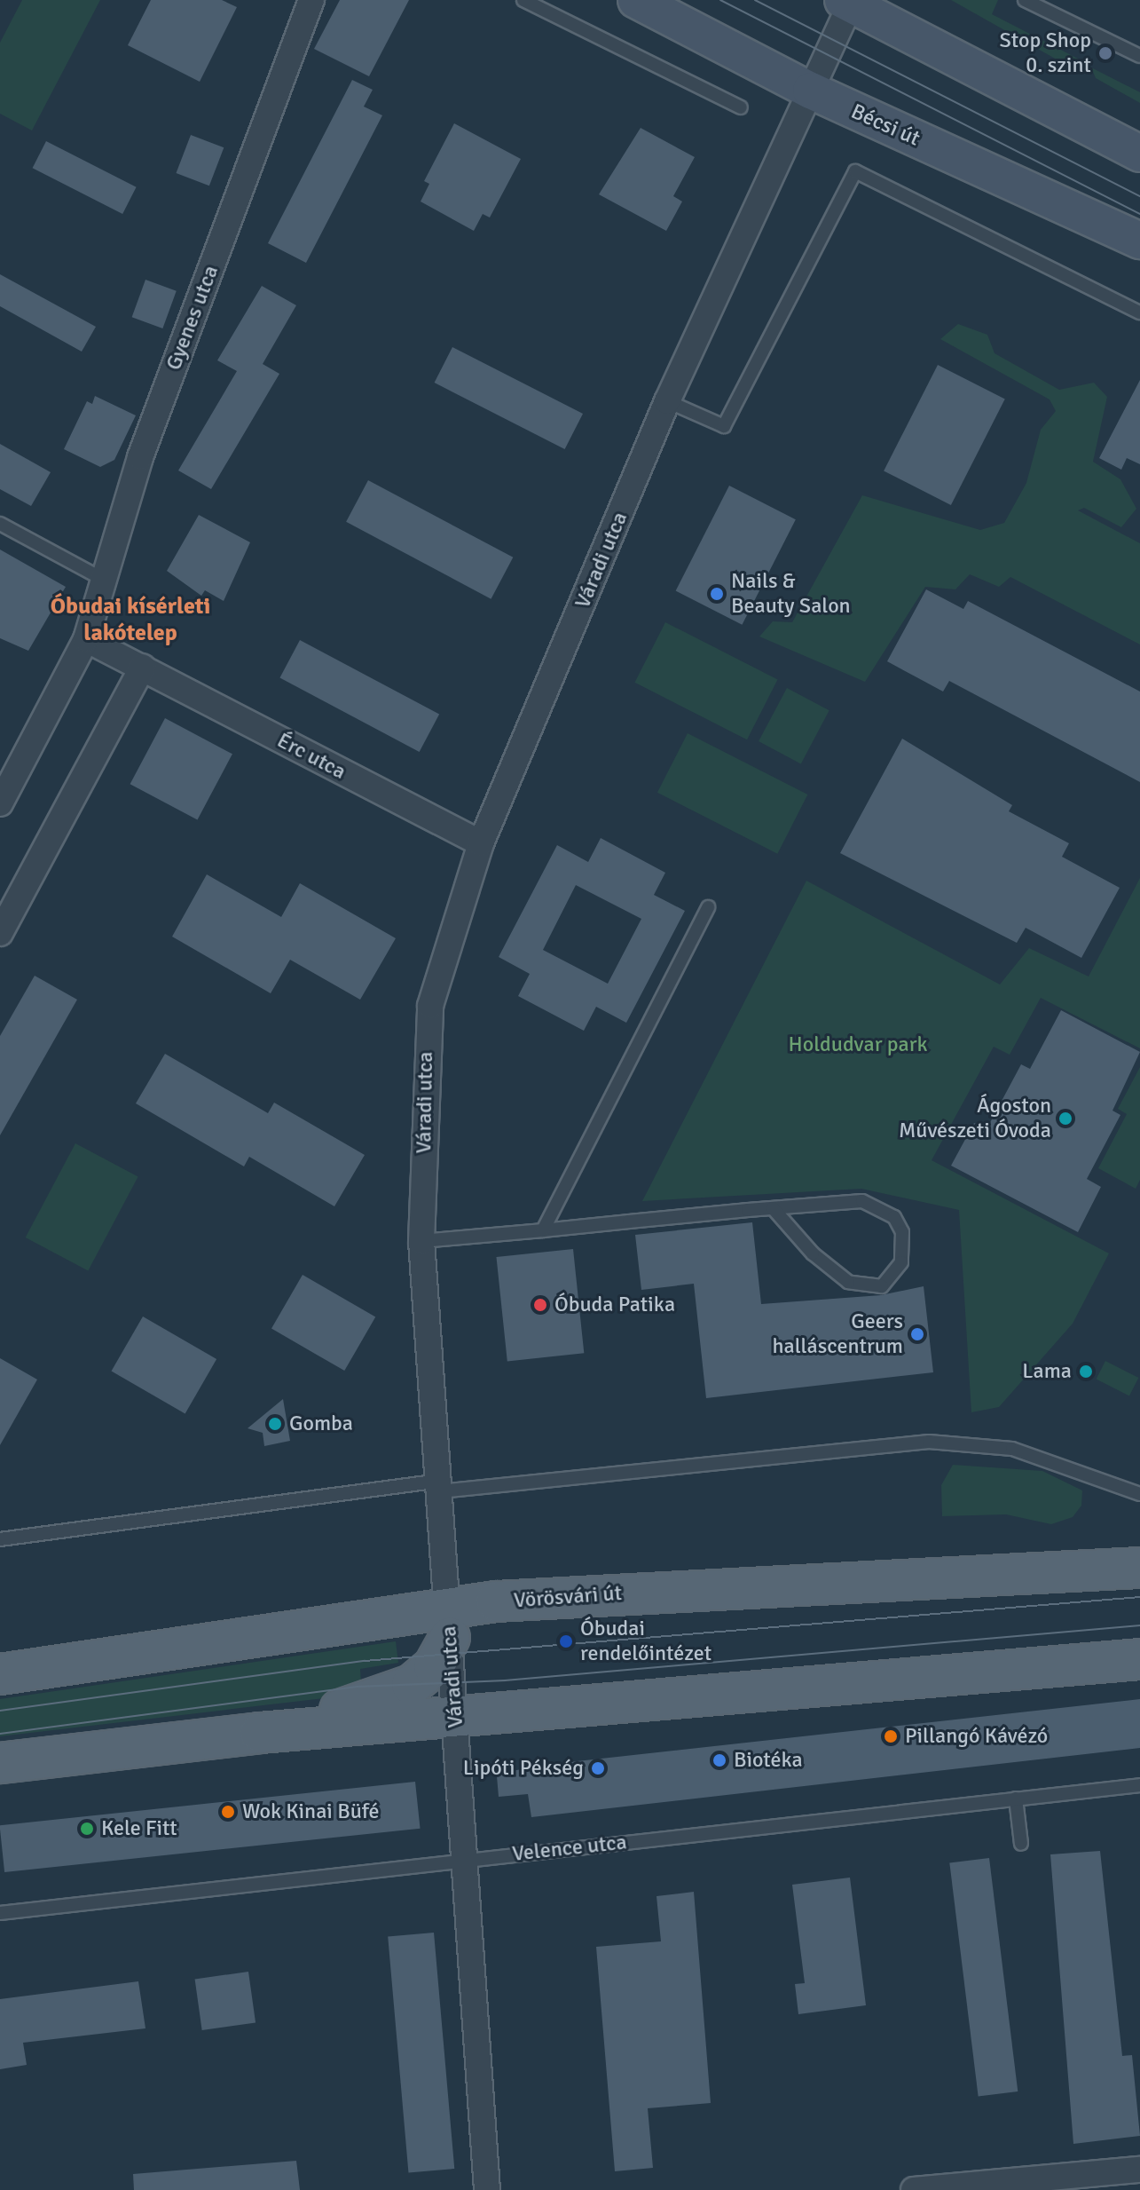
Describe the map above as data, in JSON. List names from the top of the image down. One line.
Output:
{"streets":{"main road":["Bécsi út","Vörösvári út"],"street":["Gyenes utca","Váradi utca","Érc utca"],"lane":["Velence utca"]},"crossings":[["Bécsi út","Váradi utca"],["Váradi utca","Érc utca"],["Váradi utca","Vörösvári út"],["Váradi utca","Velence utca"]],"districts":["Óbudai kísérleti lakótelep"],"parks":["Holdudvar park"],"places":["Stop Shop 0. szint","Nails & Beauty Salon","Ágoston Művészeti Óvoda","Óbuda Patika","Geers halláscentrum","Lama","Gomba","Óbudai rendelőintézet","Pillangó Kávézó","Biotéka","Lipóti Pékség","Wok Kinai Büfé","Kele Fitt"]}
